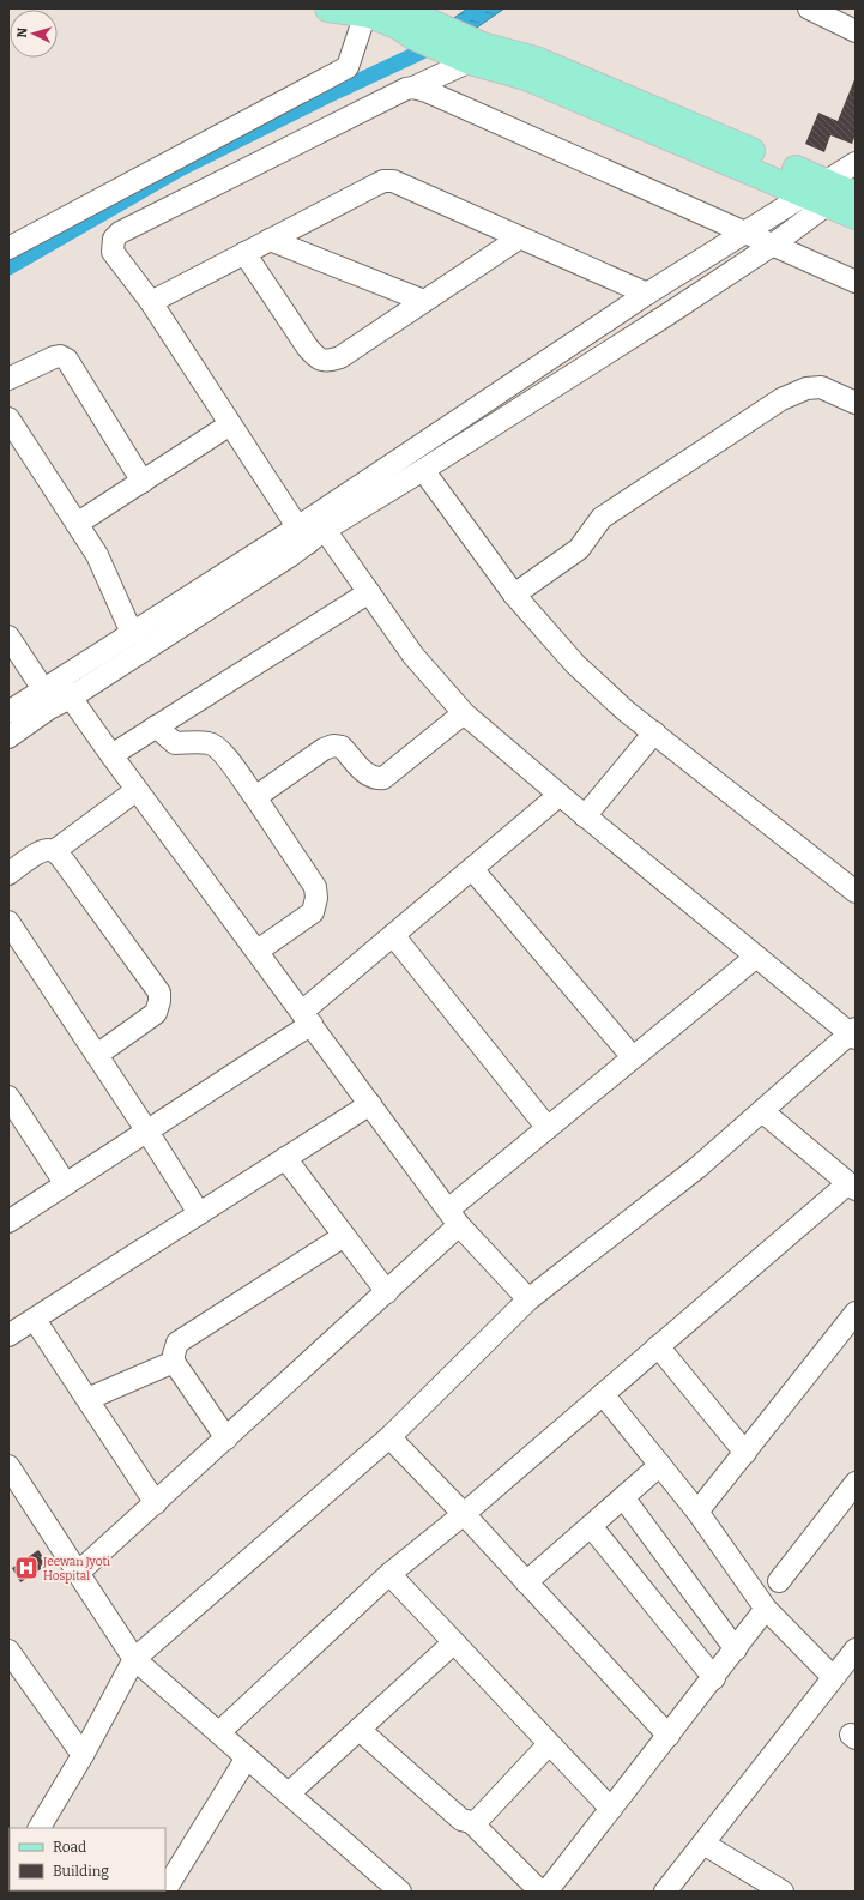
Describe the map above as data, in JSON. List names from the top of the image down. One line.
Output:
{"places":{"hospital":["Jeewan Jyoti Hospital"]},"legend":["Road","Building"],"north":"left"}
